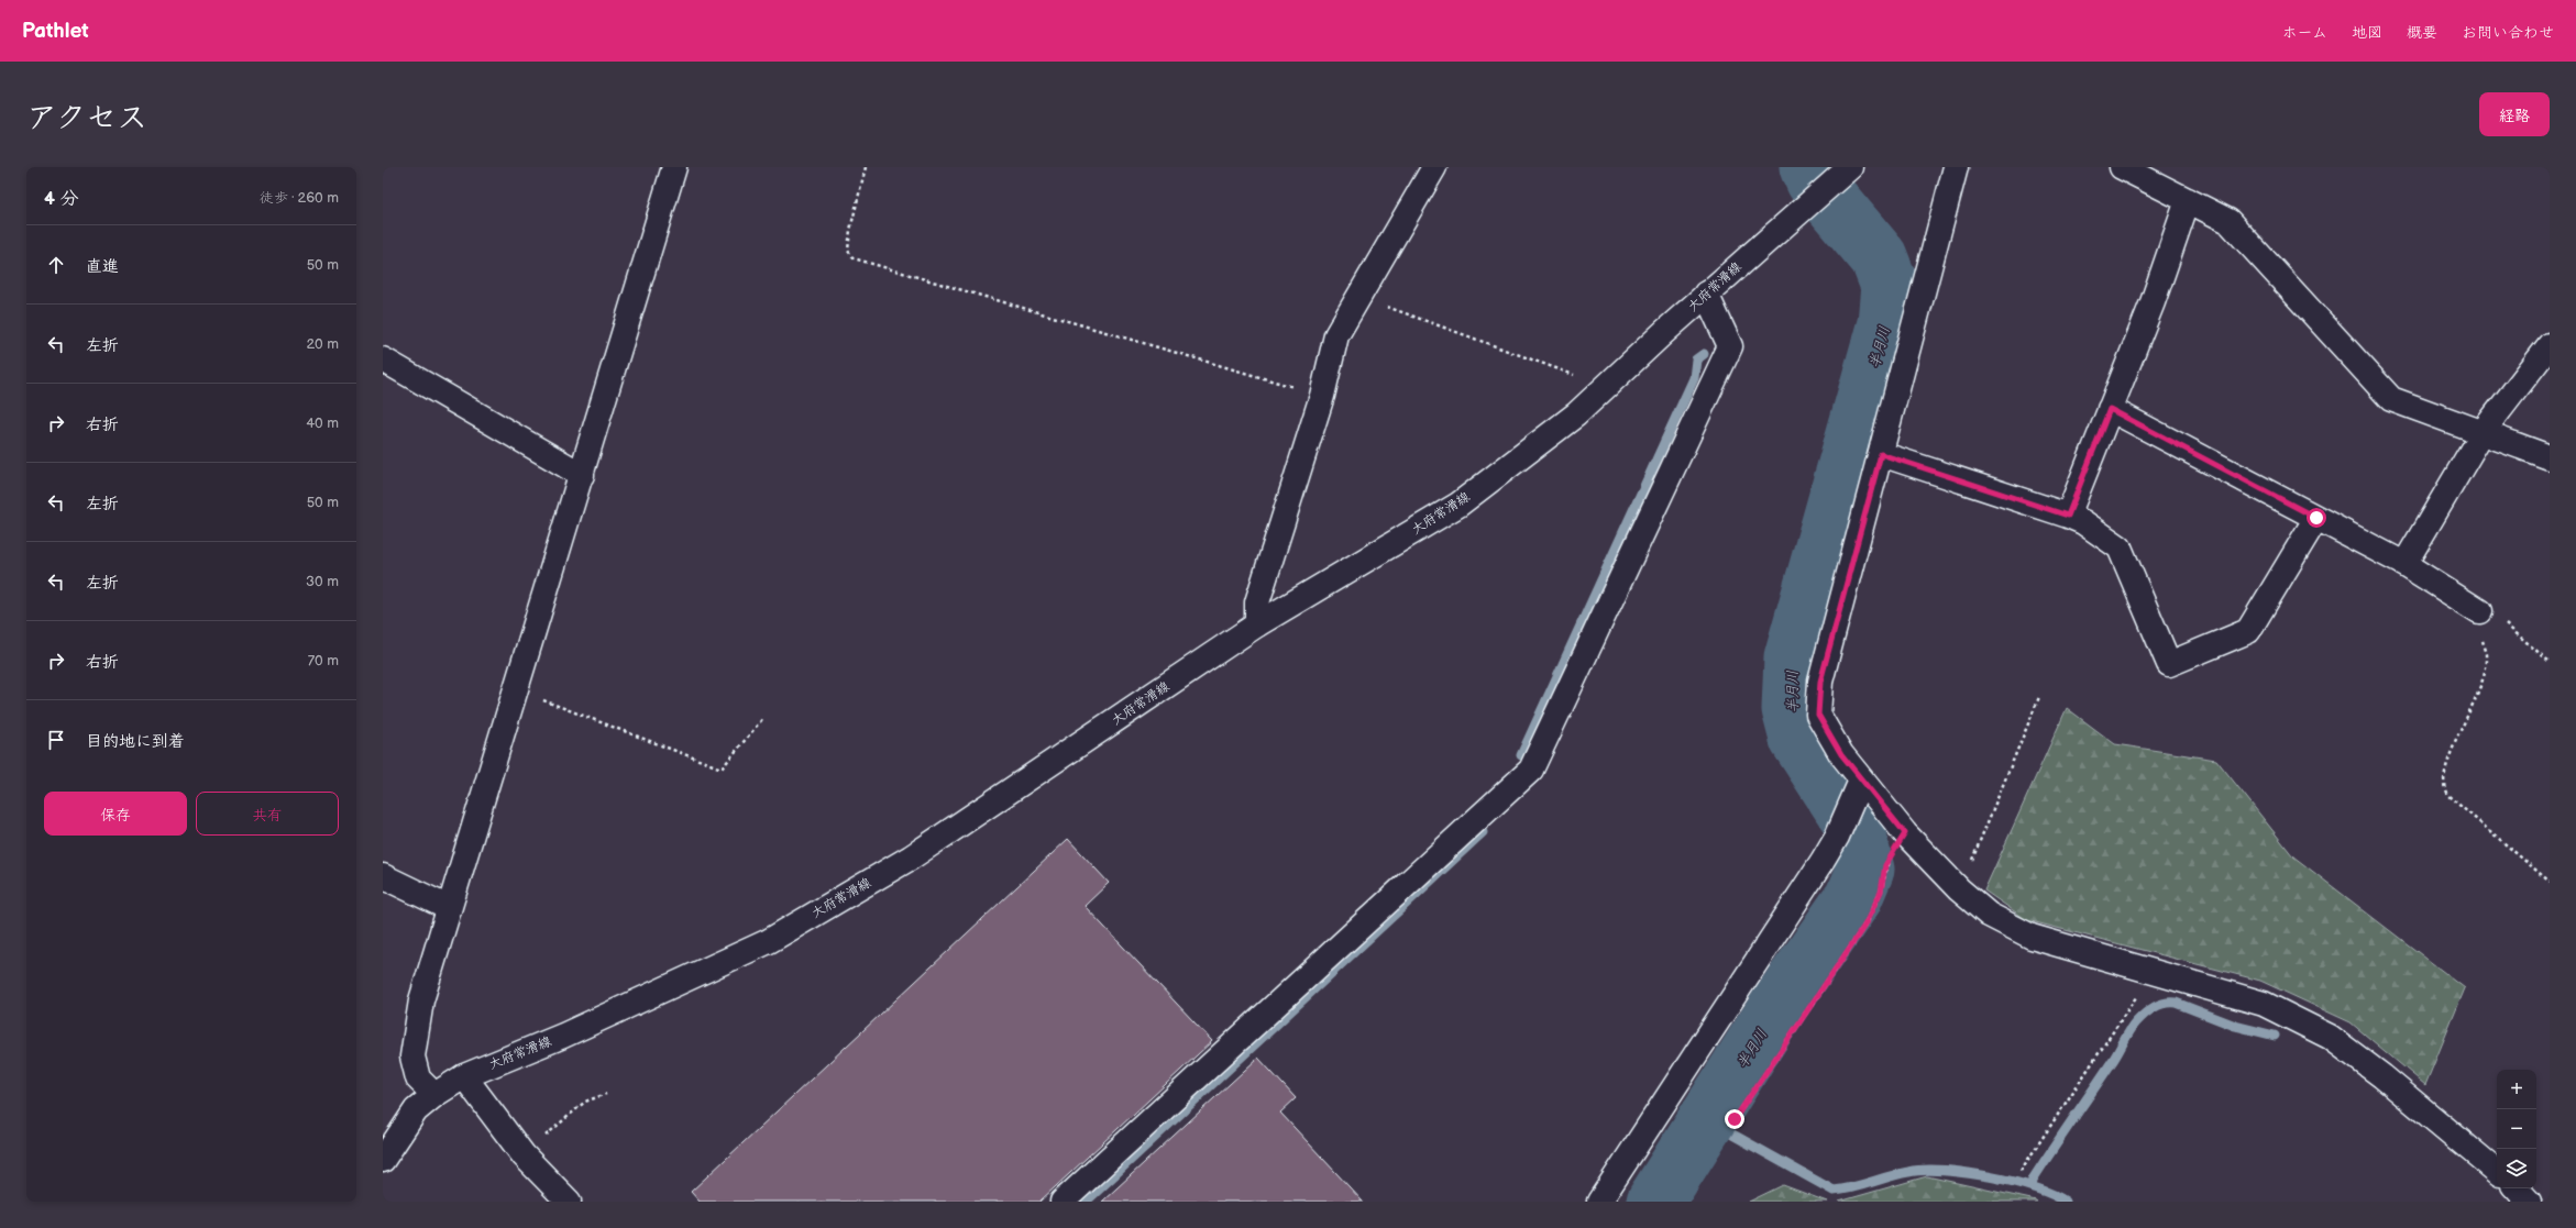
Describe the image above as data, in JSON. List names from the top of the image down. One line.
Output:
{"streets":{"street":["大府常滑線"]},"water":["半月川"],"page":{"header":"Pathlet","nav":["ホーム","地図","概要","お問い合わせ"],"title":"アクセス","buttons":["経路",["保存","共有"]],"heading":["4 分","徒歩 · 260 m"],"list":[["直進","50 m"],["左折","20 m"],["右折","40 m"],["左折","50 m"],["左折","30 m"],["右折","70 m"],"目的地に到着"],"map_buttons":["+","−"]}}
